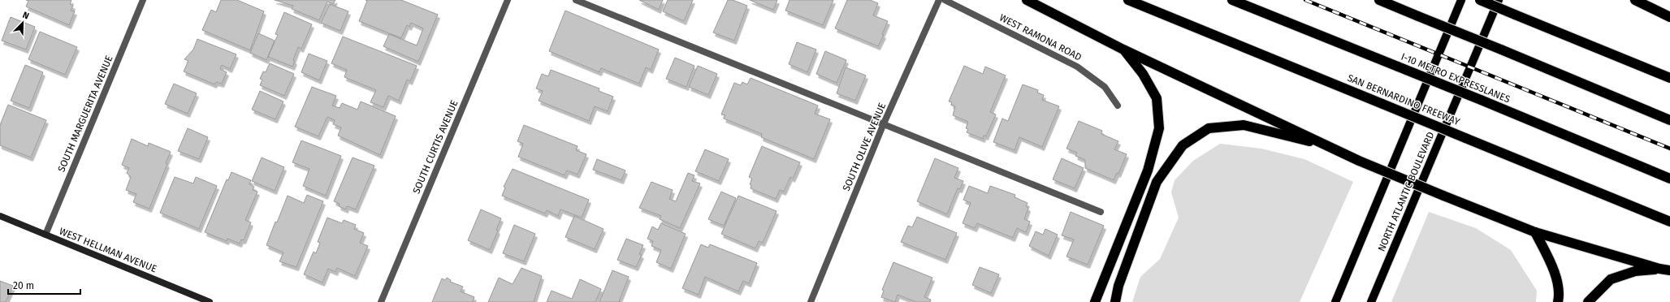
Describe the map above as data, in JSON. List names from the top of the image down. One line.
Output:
{"streets":{"highway":["I-10 METRO EXPRESSLANES","SAN BERNARDINO FREEWAY"],"main road":["NORTH ATLANTIC BOULEVARD"],"street":["WEST RAMONA ROAD","SOUTH MARGUERITA AVENUE","SOUTH CURTIS AVENUE","SOUTH OLIVE AVENUE","WEST HELLMAN AVENUE"]},"crossings":[["SOUTH MARGUERITA AVENUE","WEST HELLMAN AVENUE"]],"scale_bar":"20 m","north":"top right"}
